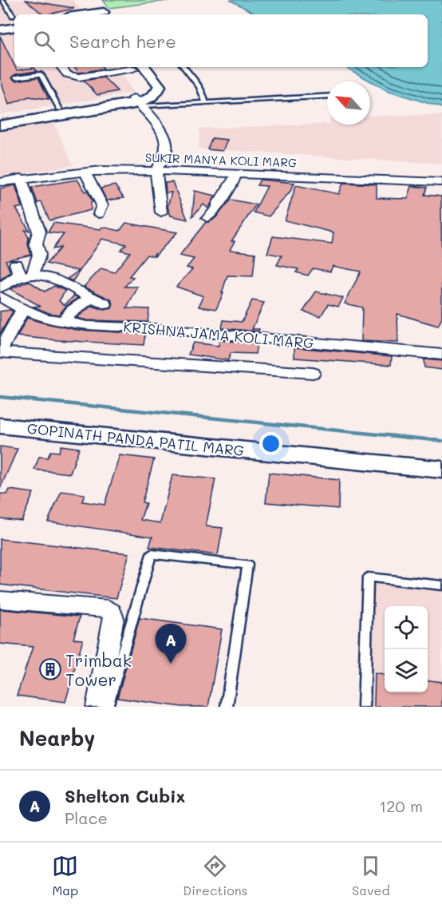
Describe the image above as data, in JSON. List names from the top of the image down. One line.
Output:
{"streets":{"street":["SUKIR MANYA KOLI MARG","KRISHNA JAMA KOLI MARG","GOPINATH PANDA PATIL MARG"]},"places":{"building":["Trimbak Tower"]},"north":"top left","page":{"search":"Search here","pins":"A","heading":"Nearby","list":[{"mark":"A","name":"Shelton Cubix","note":"Place","value":"120 m"}],"nav":["Map","Directions","Saved"]}}
